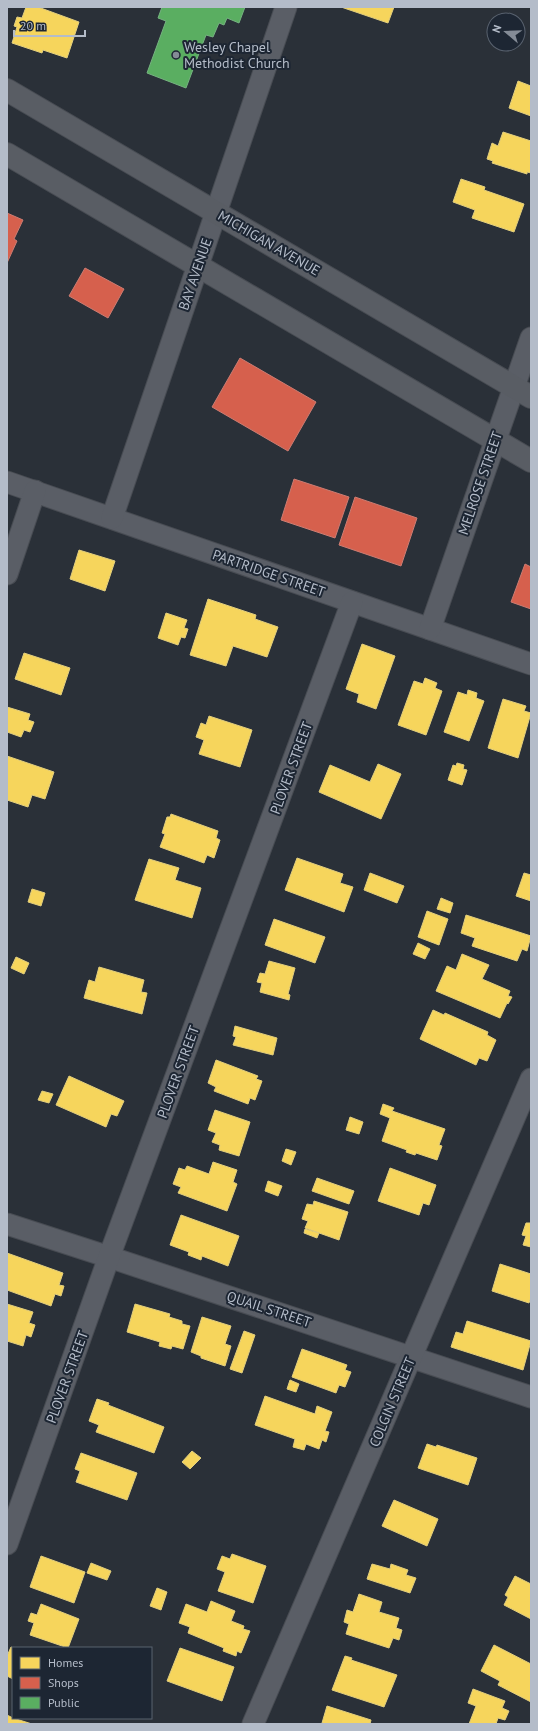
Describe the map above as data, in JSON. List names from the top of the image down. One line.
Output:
{"streets":{"main road":["MICHIGAN AVENUE"],"street":["BAY AVENUE","MELROSE STREET","PARTRIDGE STREET","PLOVER STREET","QUAIL STREET","COLGIN STREET"]},"crossings":[["MICHIGAN AVENUE","BAY AVENUE"],["MICHIGAN AVENUE","MELROSE STREET"],["BAY AVENUE","PARTRIDGE STREET"],["MELROSE STREET","PARTRIDGE STREET"],["PARTRIDGE STREET","PLOVER STREET"],["PLOVER STREET","QUAIL STREET"],["QUAIL STREET","COLGIN STREET"]],"places":["Wesley Chapel Methodist Church"],"legend":["Homes","Shops","Public"],"scale_bar":"20 m","north":"left"}
